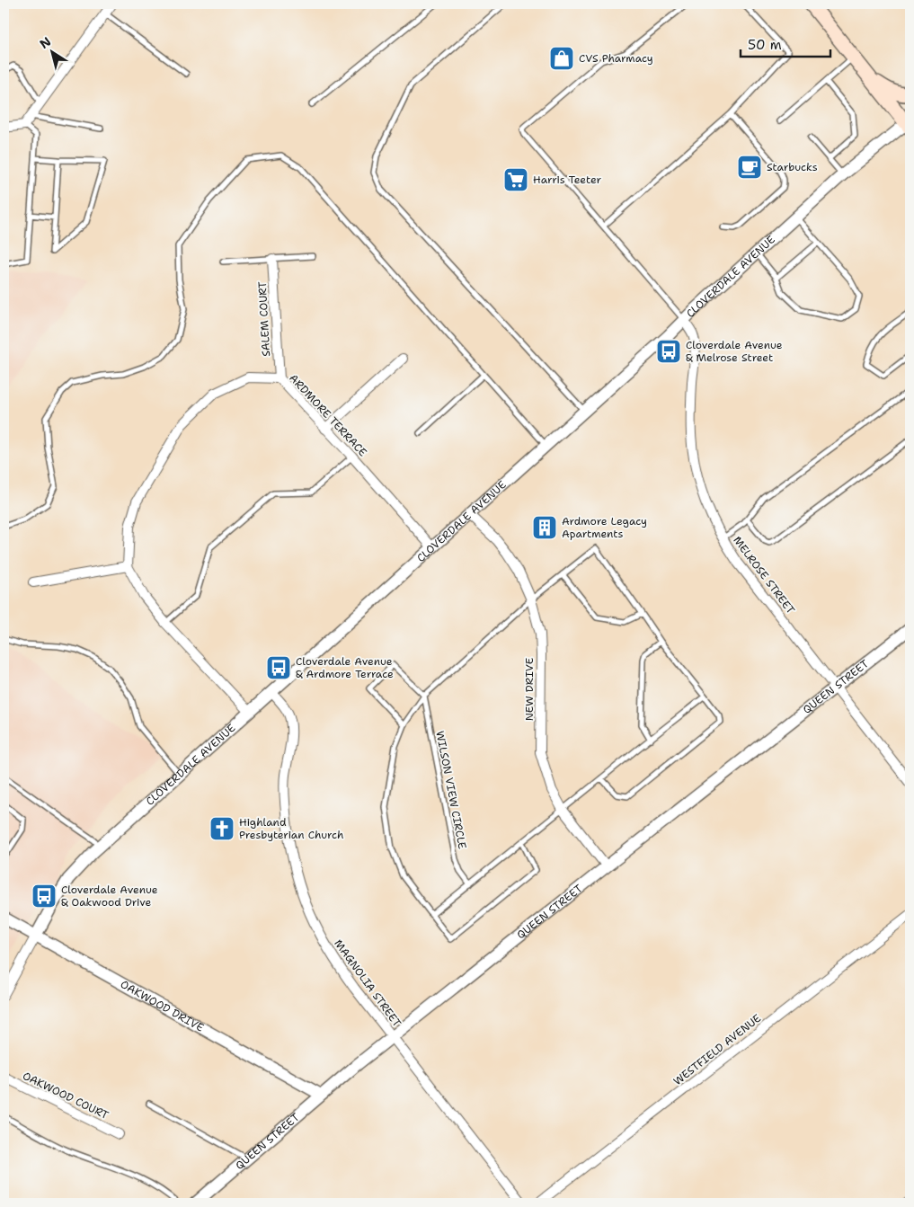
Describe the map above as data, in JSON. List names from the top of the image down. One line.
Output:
{"streets":{"street":["CLOVERDALE AVENUE","SALEM COURT","ARDMORE TERRACE","MELROSE STREET","QUEEN STREET","NEW DRIVE","MAGNOLIA STREET","OAKWOOD DRIVE","WESTFIELD AVENUE","OAKWOOD COURT"],"lane":["WILSON VIEW CIRCLE"]},"crossings":[["CLOVERDALE AVENUE","ARDMORE TERRACE"],["CLOVERDALE AVENUE","MELROSE STREET"],["CLOVERDALE AVENUE","NEW DRIVE"],["CLOVERDALE AVENUE","MAGNOLIA STREET"],["CLOVERDALE AVENUE","OAKWOOD DRIVE"],["SALEM COURT","ARDMORE TERRACE"],["MELROSE STREET","QUEEN STREET"],["QUEEN STREET","NEW DRIVE"],["QUEEN STREET","MAGNOLIA STREET"],["QUEEN STREET","OAKWOOD DRIVE"]],"places":{"shop":["CVS Pharmacy"],"cafe":["Starbucks"],"supermarket":["Harris Teeter"],"bus stop":["Cloverdale Avenue & Melrose Street","Cloverdale Avenue & Ardmore Terrace","Cloverdale Avenue & Oakwood Drive"],"building":["Ardmore Legacy Apartments"],"church":["Highland Presbyterian Church"]},"scale_bar":"50 m","north":"top left"}
